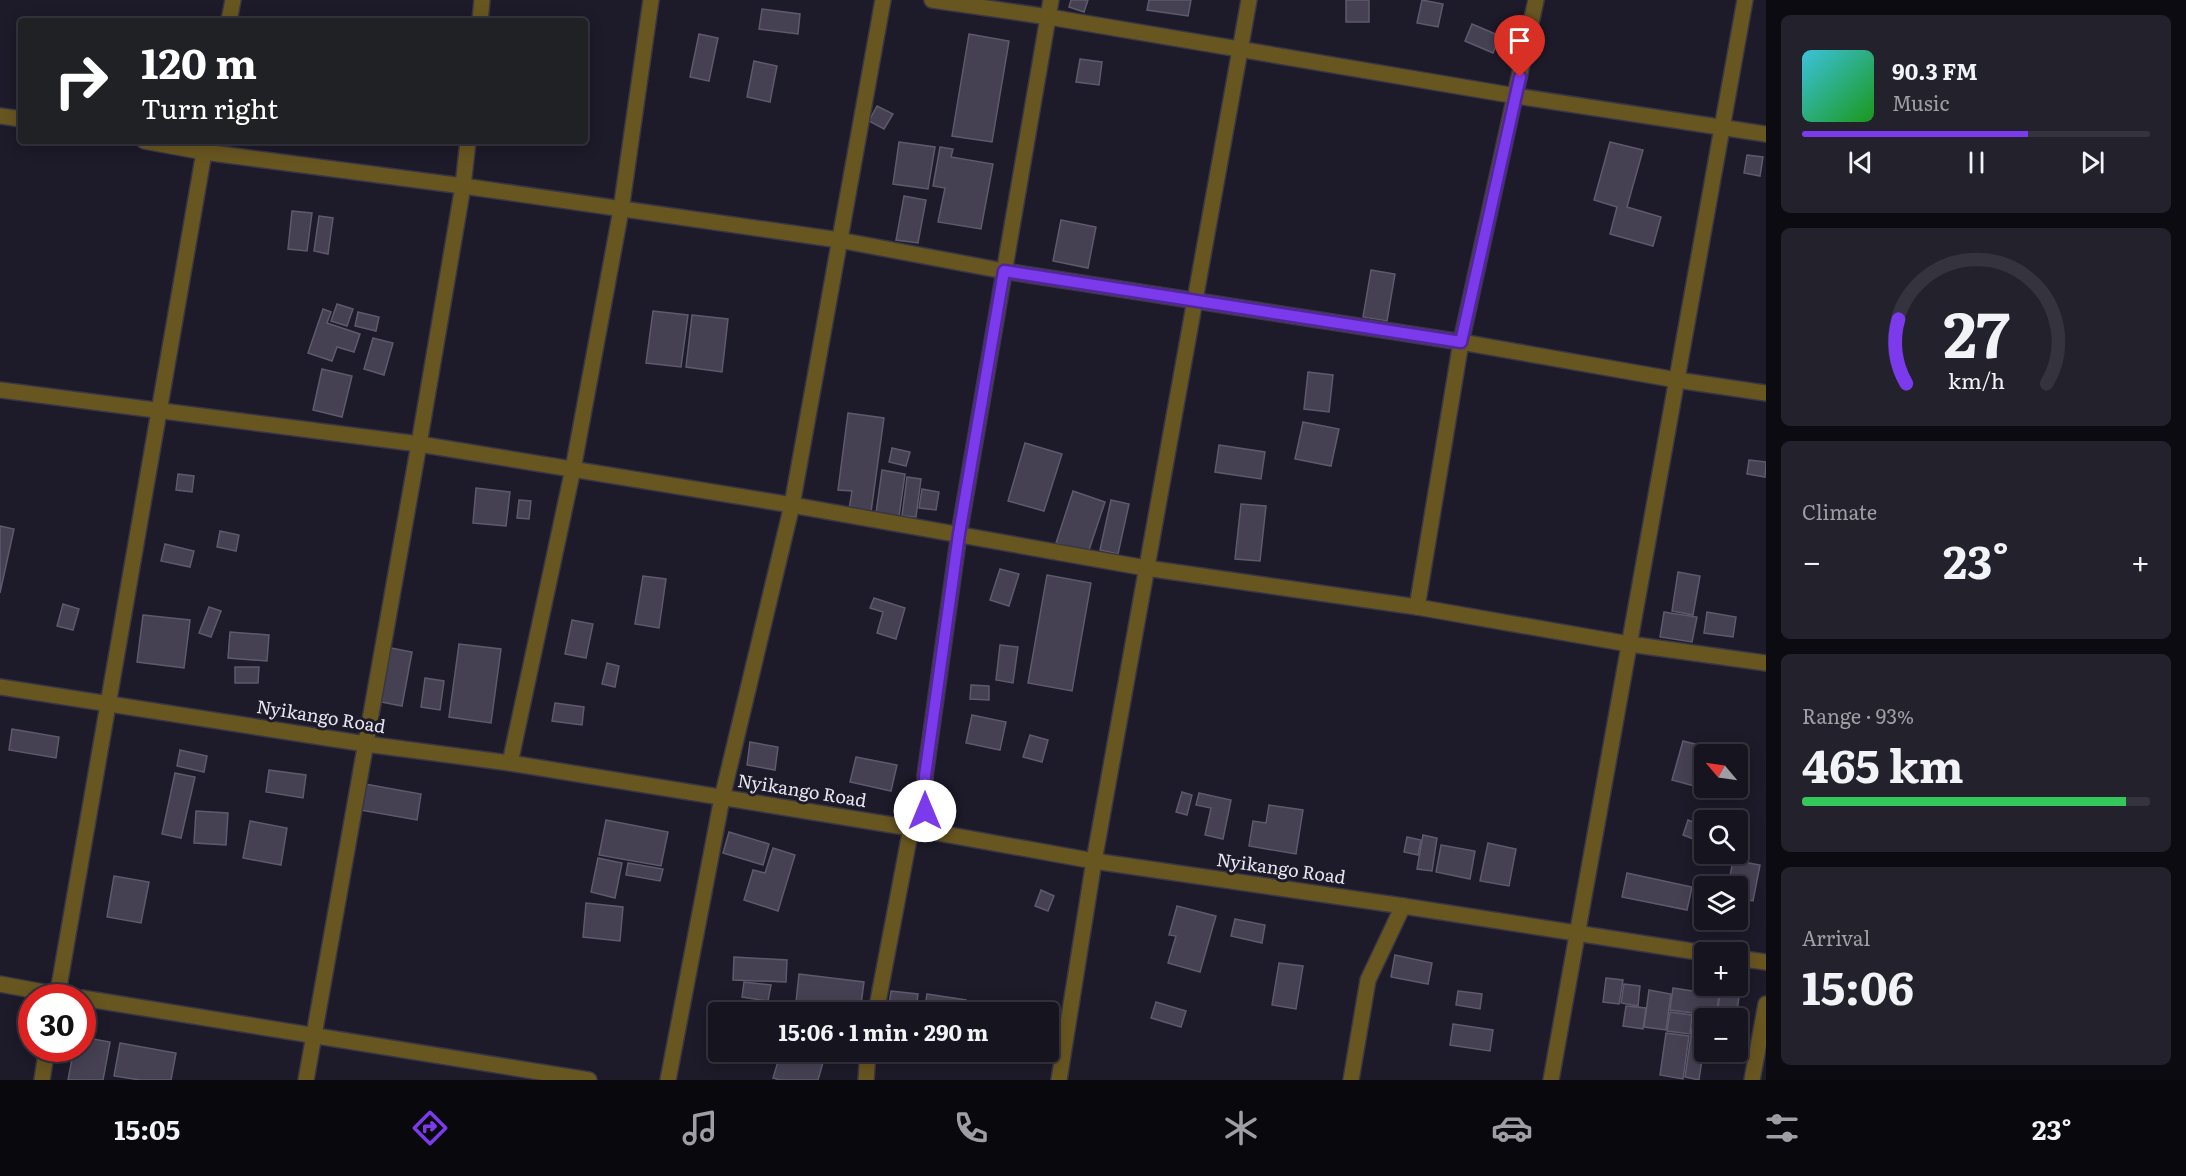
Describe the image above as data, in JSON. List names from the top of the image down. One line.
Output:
{"streets":{"street":["Nyikango Road"]},"north":"top left","page":{"turn":["120 m","Turn right"],"song":["90.3 FM","Music"],"tile":["Climate",["Range · 93%","465 km"],["Arrival","15:06"]],"heat":["−","23°","+"],"map_buttons":["+","−"],"limit":"30","trip":"15:06 · 1 min · 290 m","tabs":["15:05","23°"],"gauge":["27","km/h"]}}
